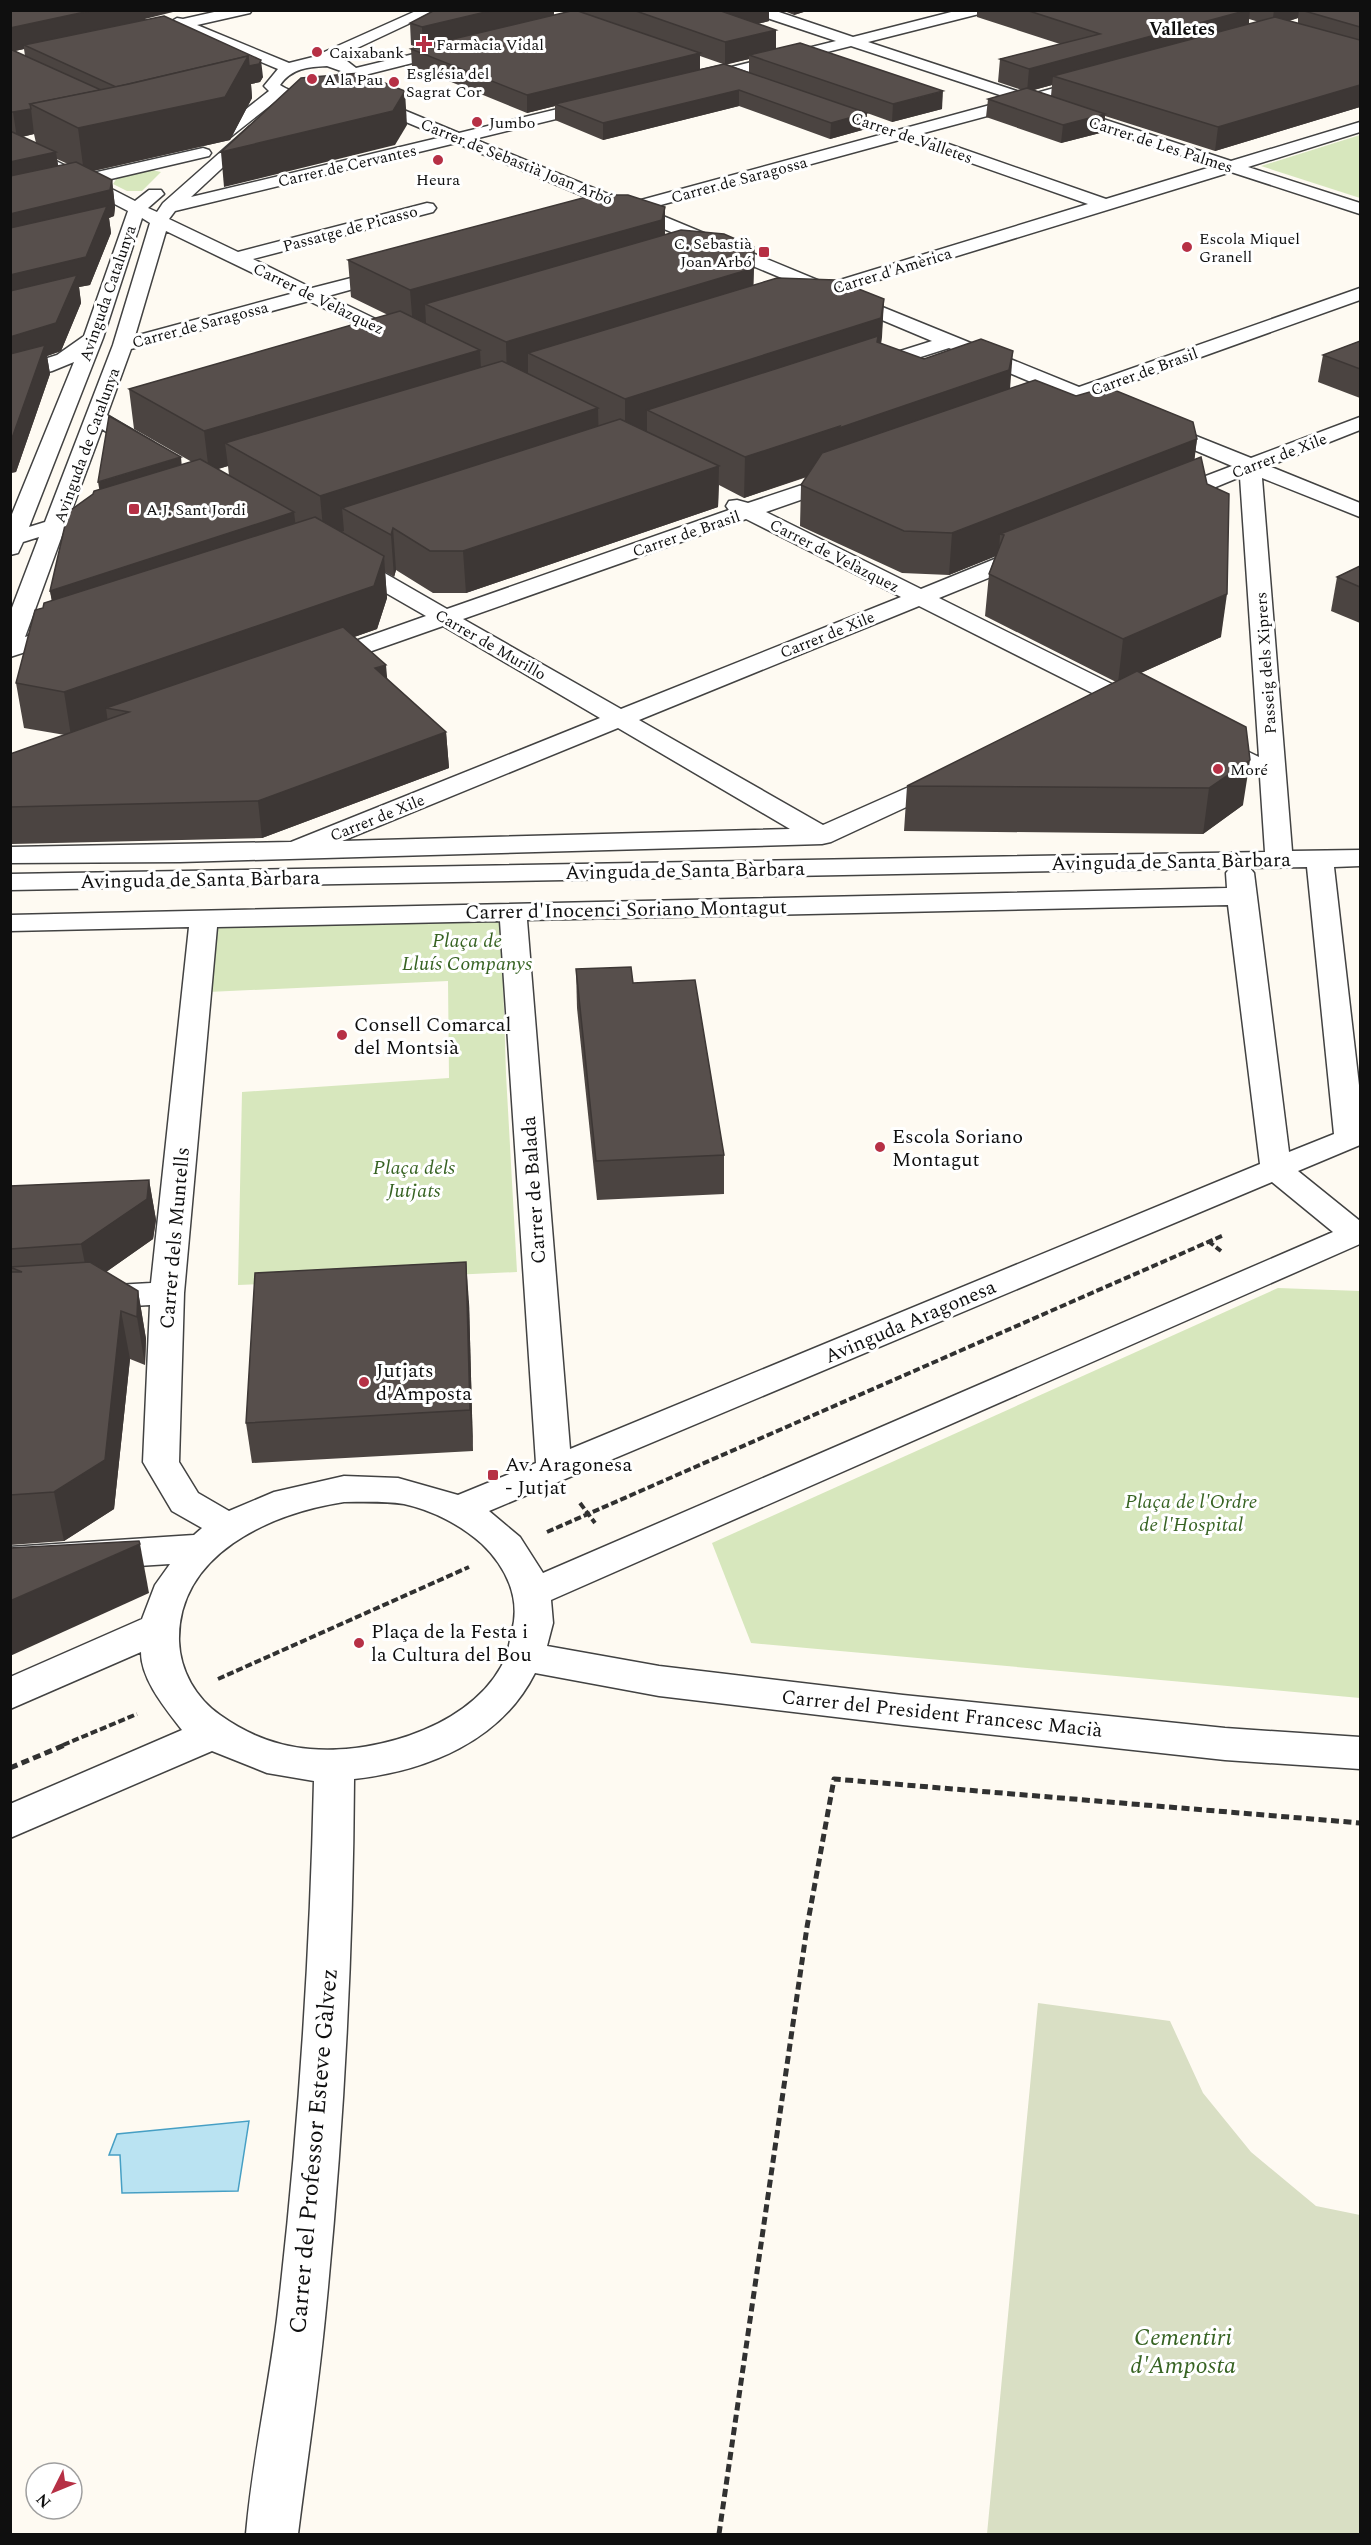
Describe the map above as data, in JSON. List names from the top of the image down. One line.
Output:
{"streets":{"street":["Carrer de Valletes","Carrer de Les Palmes","Carrer de Sebastià Joan Arbó","Carrer de Cervantes","Carrer de Saragossa","Passatge de Picasso","Carrer d'Amèrica","Avinguda Catalunya","Carrer de Velàzquez","Carrer de Brasil","Avinguda de Catalunya","Carrer de Xile","Carrer de Murillo","Passeig dels Xiprers","Avinguda de Santa Bàrbara","Carrer d'Inocenci Soriano Montagut","Carrer de Balada","Carrer dels Muntells","Avinguda Aragonesa","Carrer del President Francesc Macià","Carrer del Professor Esteve Gàlvez"]},"crossings":[["Carrer de Valletes","Carrer de Saragossa"],["Carrer de Valletes","Carrer d'Amèrica"],["Carrer de Les Palmes","Carrer de Saragossa"],["Carrer de Les Palmes","Carrer d'Amèrica"],["Carrer de Sebastià Joan Arbó","Carrer de Cervantes"],["Carrer de Sebastià Joan Arbó","Carrer de Saragossa"],["Carrer de Sebastià Joan Arbó","Carrer d'Amèrica"],["Carrer de Sebastià Joan Arbó","Carrer de Brasil"],["Carrer de Cervantes","Carrer de Velàzquez"],["Carrer de Cervantes","Avinguda de Catalunya"],["Carrer de Saragossa","Carrer de Velàzquez"],["Carrer de Saragossa","Avinguda de Catalunya"],["Passatge de Picasso","Carrer de Velàzquez"],["Avinguda Catalunya","Carrer de Velàzquez"],["Carrer de Velàzquez","Carrer de Brasil"],["Carrer de Velàzquez","Avinguda de Catalunya"],["Carrer de Velàzquez","Carrer de Xile"],["Carrer de Brasil","Carrer de Murillo"],["Carrer de Xile","Carrer de Murillo"],["Carrer de Xile","Passeig dels Xiprers"],["Carrer de Xile","Avinguda de Santa Bàrbara"],["Carrer de Murillo","Avinguda de Santa Bàrbara"],["Passeig dels Xiprers","Avinguda de Santa Bàrbara"],["Carrer d'Inocenci Soriano Montagut","Carrer de Balada"],["Carrer d'Inocenci Soriano Montagut","Carrer dels Muntells"],["Carrer de Balada","Avinguda Aragonesa"]],"districts":["Valletes"],"parks":["Plaça de Lluís Companys","Plaça dels Jutjats","Plaça de l'Ordre de l'Hospital","Cementiri d'Amposta"],"places":{"health":["Farmàcia Vidal"],"other":["Caixabank","A la Pau","Església del Sagrat Cor","Jumbo","Heura","Escola Miquel Granell","Moré","Consell Comarcal del Montsià","Escola Soriano Montagut","Jutjats d'Amposta","Plaça de la Festa i la Cultura del Bou"],"transit":["C. Sebastià Joan Arbó","A.J. Sant Jordi","Av. Aragonesa - Jutjat"]},"north":"bottom left"}
